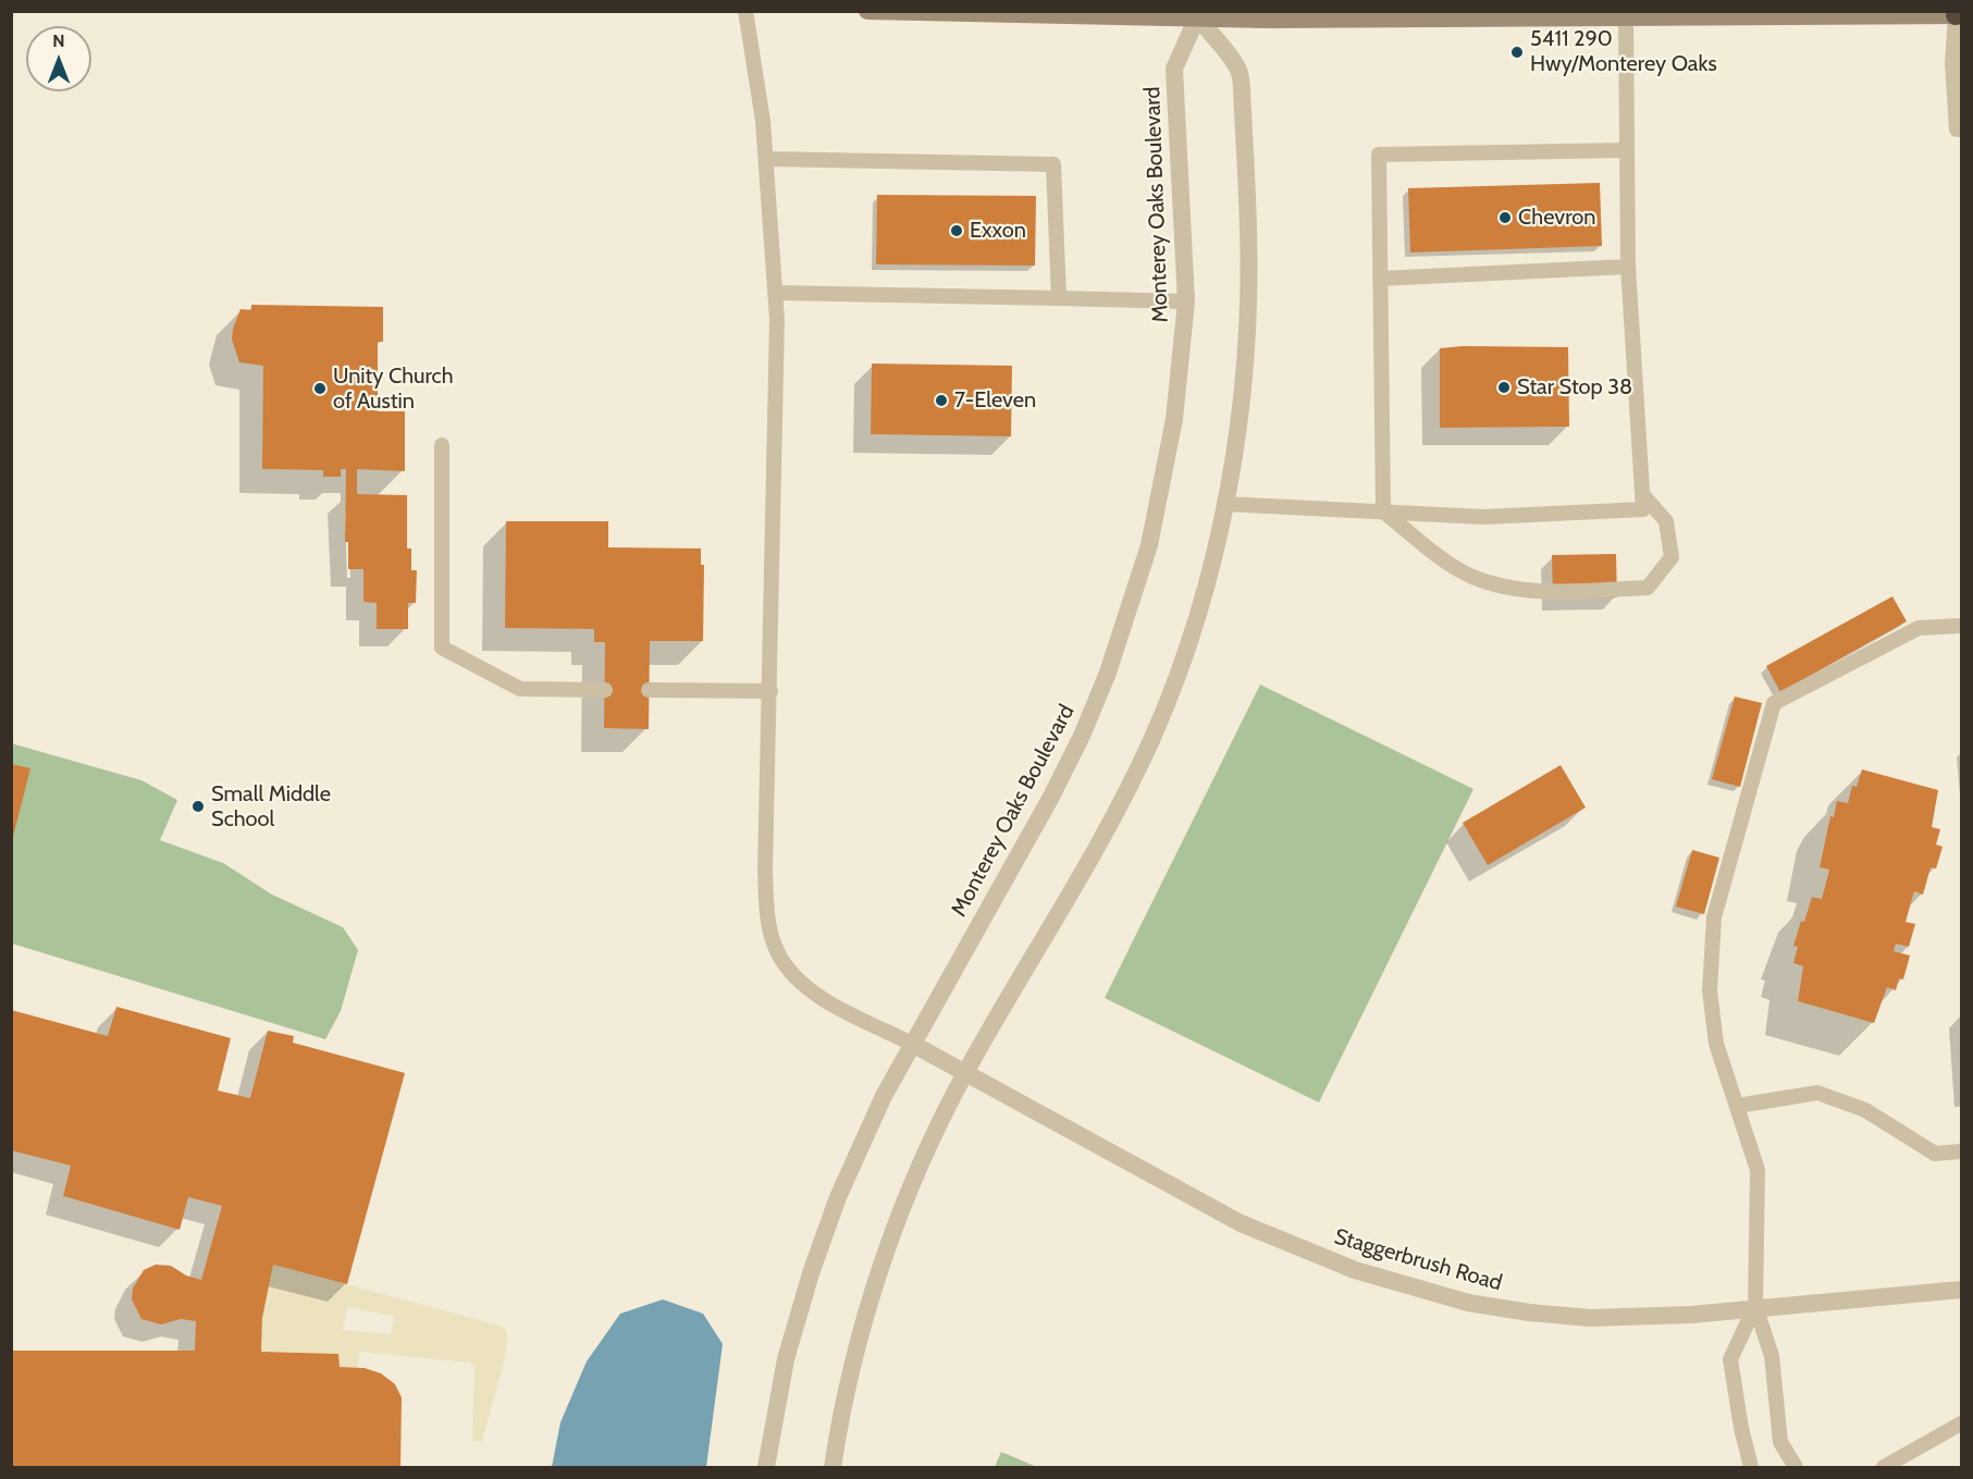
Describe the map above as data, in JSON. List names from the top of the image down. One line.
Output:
{"streets":{"street":["Monterey Oaks Boulevard","Staggerbrush Road"]},"crossings":[["Monterey Oaks Boulevard","Staggerbrush Road"]],"places":["5411 290 Hwy/Monterey Oaks","Chevron","Exxon","Star Stop 38","Unity Church of Austin","7-Eleven","Small Middle School"],"north":"top"}
